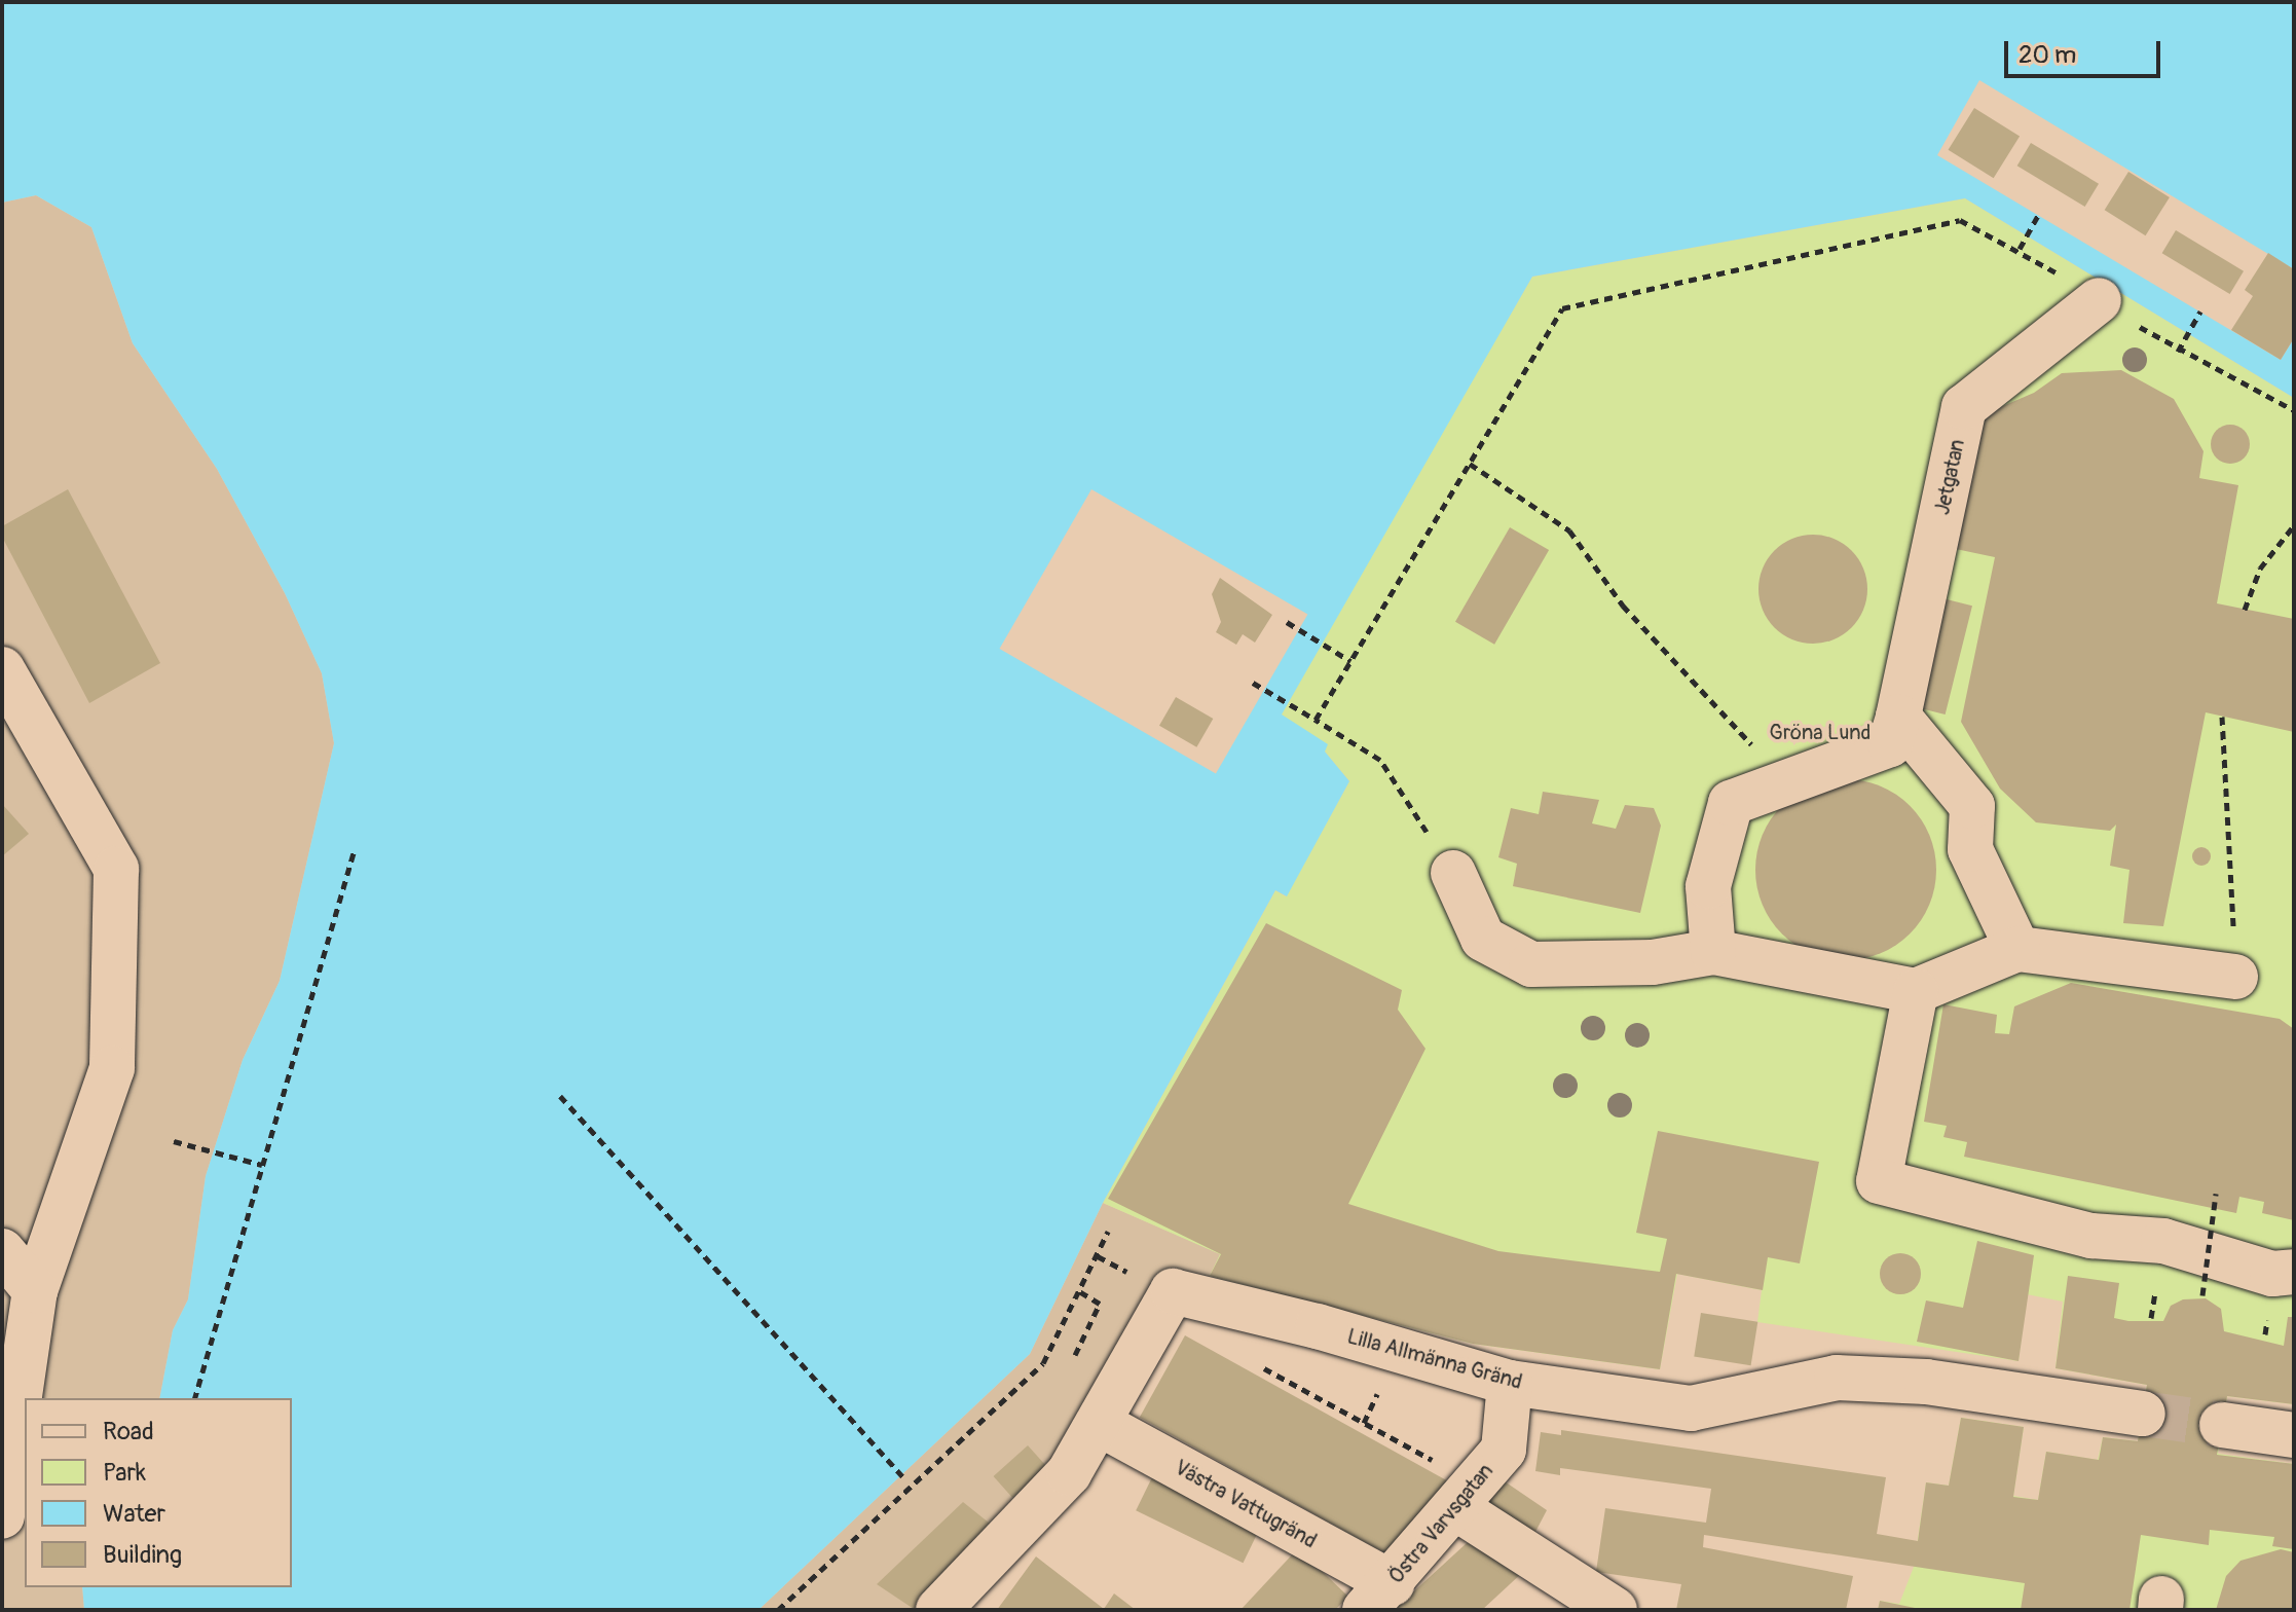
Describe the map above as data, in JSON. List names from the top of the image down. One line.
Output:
{"streets":{"street":["Jetgatan","Lilla Allmänna Gränd","Västra Vattugränd","Östra Varvsgatan"]},"crossings":[["Lilla Allmänna Gränd","Västra Vattugränd"],["Lilla Allmänna Gränd","Östra Varvsgatan"],["Västra Vattugränd","Östra Varvsgatan"]],"parks":["Gröna Lund"],"legend":["Road","Park","Water","Building"],"scale_bar":"20 m"}
